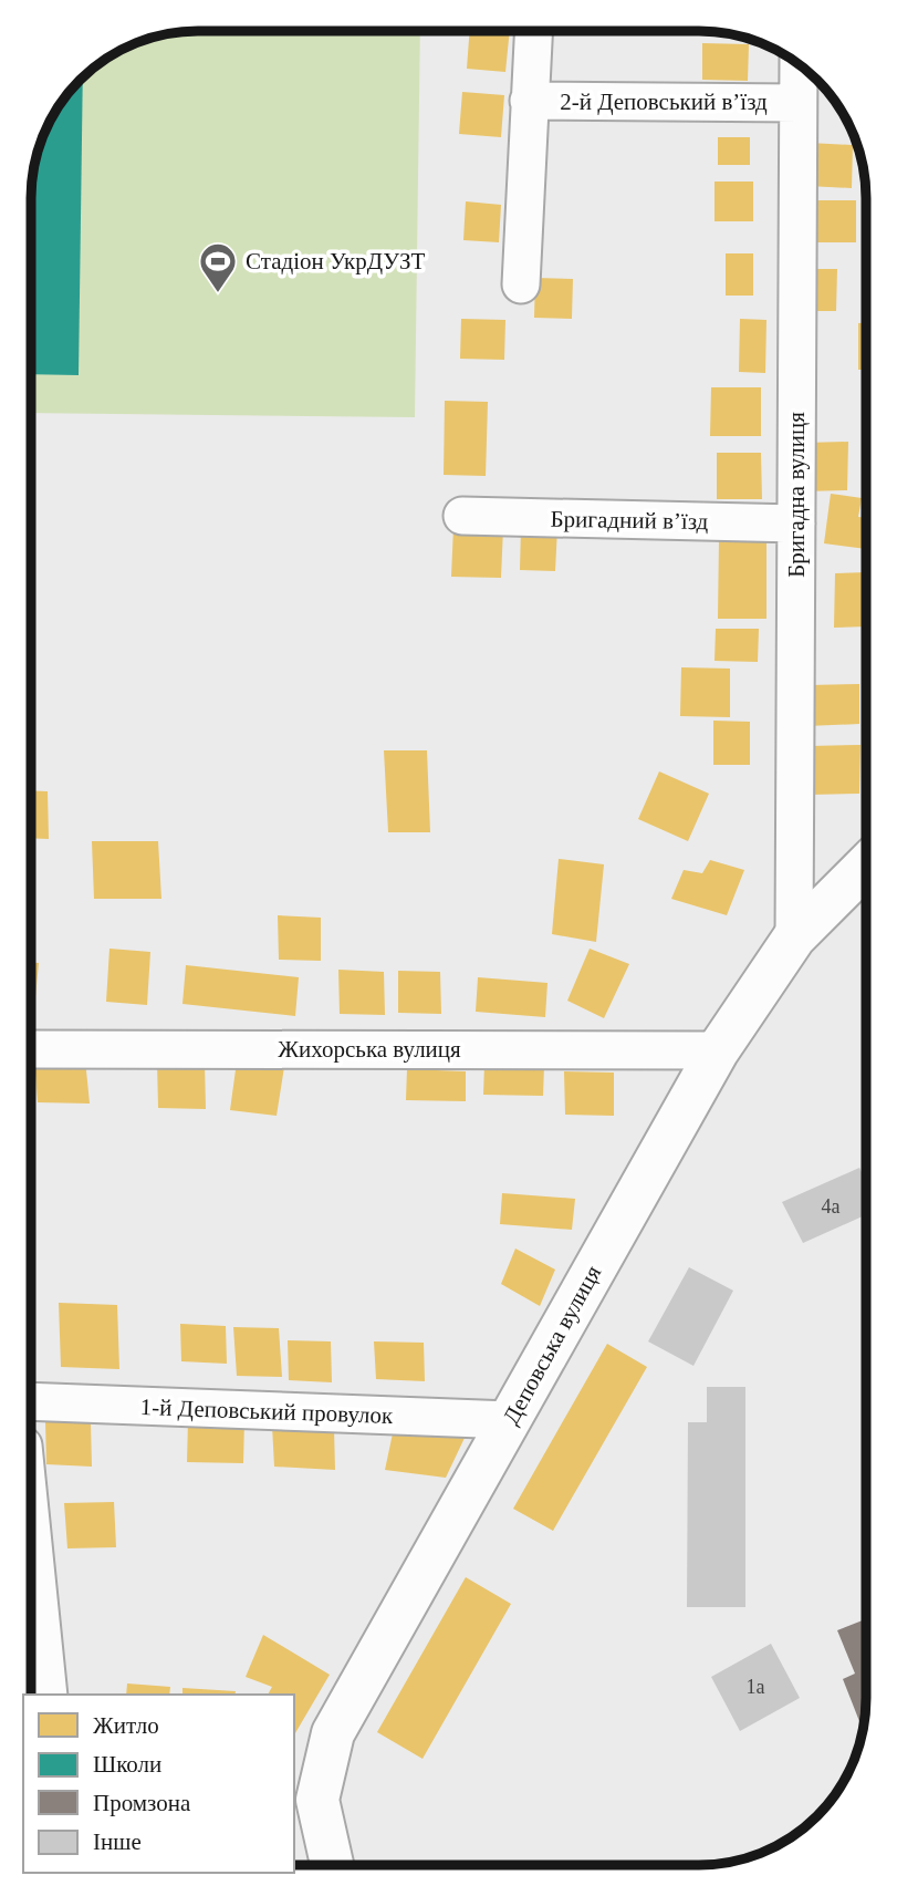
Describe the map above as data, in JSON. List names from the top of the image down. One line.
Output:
{"streets":{"main road":["Деповська вулиця"],"street":["2-й Деповський в’їзд","Бригадна вулиця","Бригадний в’їзд","Жихорська вулиця","1-й Деповський провулок"]},"crossings":[["2-й Деповський в’їзд","Бригадна вулиця"],["Бригадна вулиця","Бригадний в’їзд"],["Бригадна вулиця","Деповська вулиця"],["Жихорська вулиця","Деповська вулиця"],["Деповська вулиця","1-й Деповський провулок"]],"places":{"sports":["Стадіон УкрДУЗТ"]},"house_numbers":["4а","1а"],"legend":["Житло","Школи","Промзона","Інше"]}
